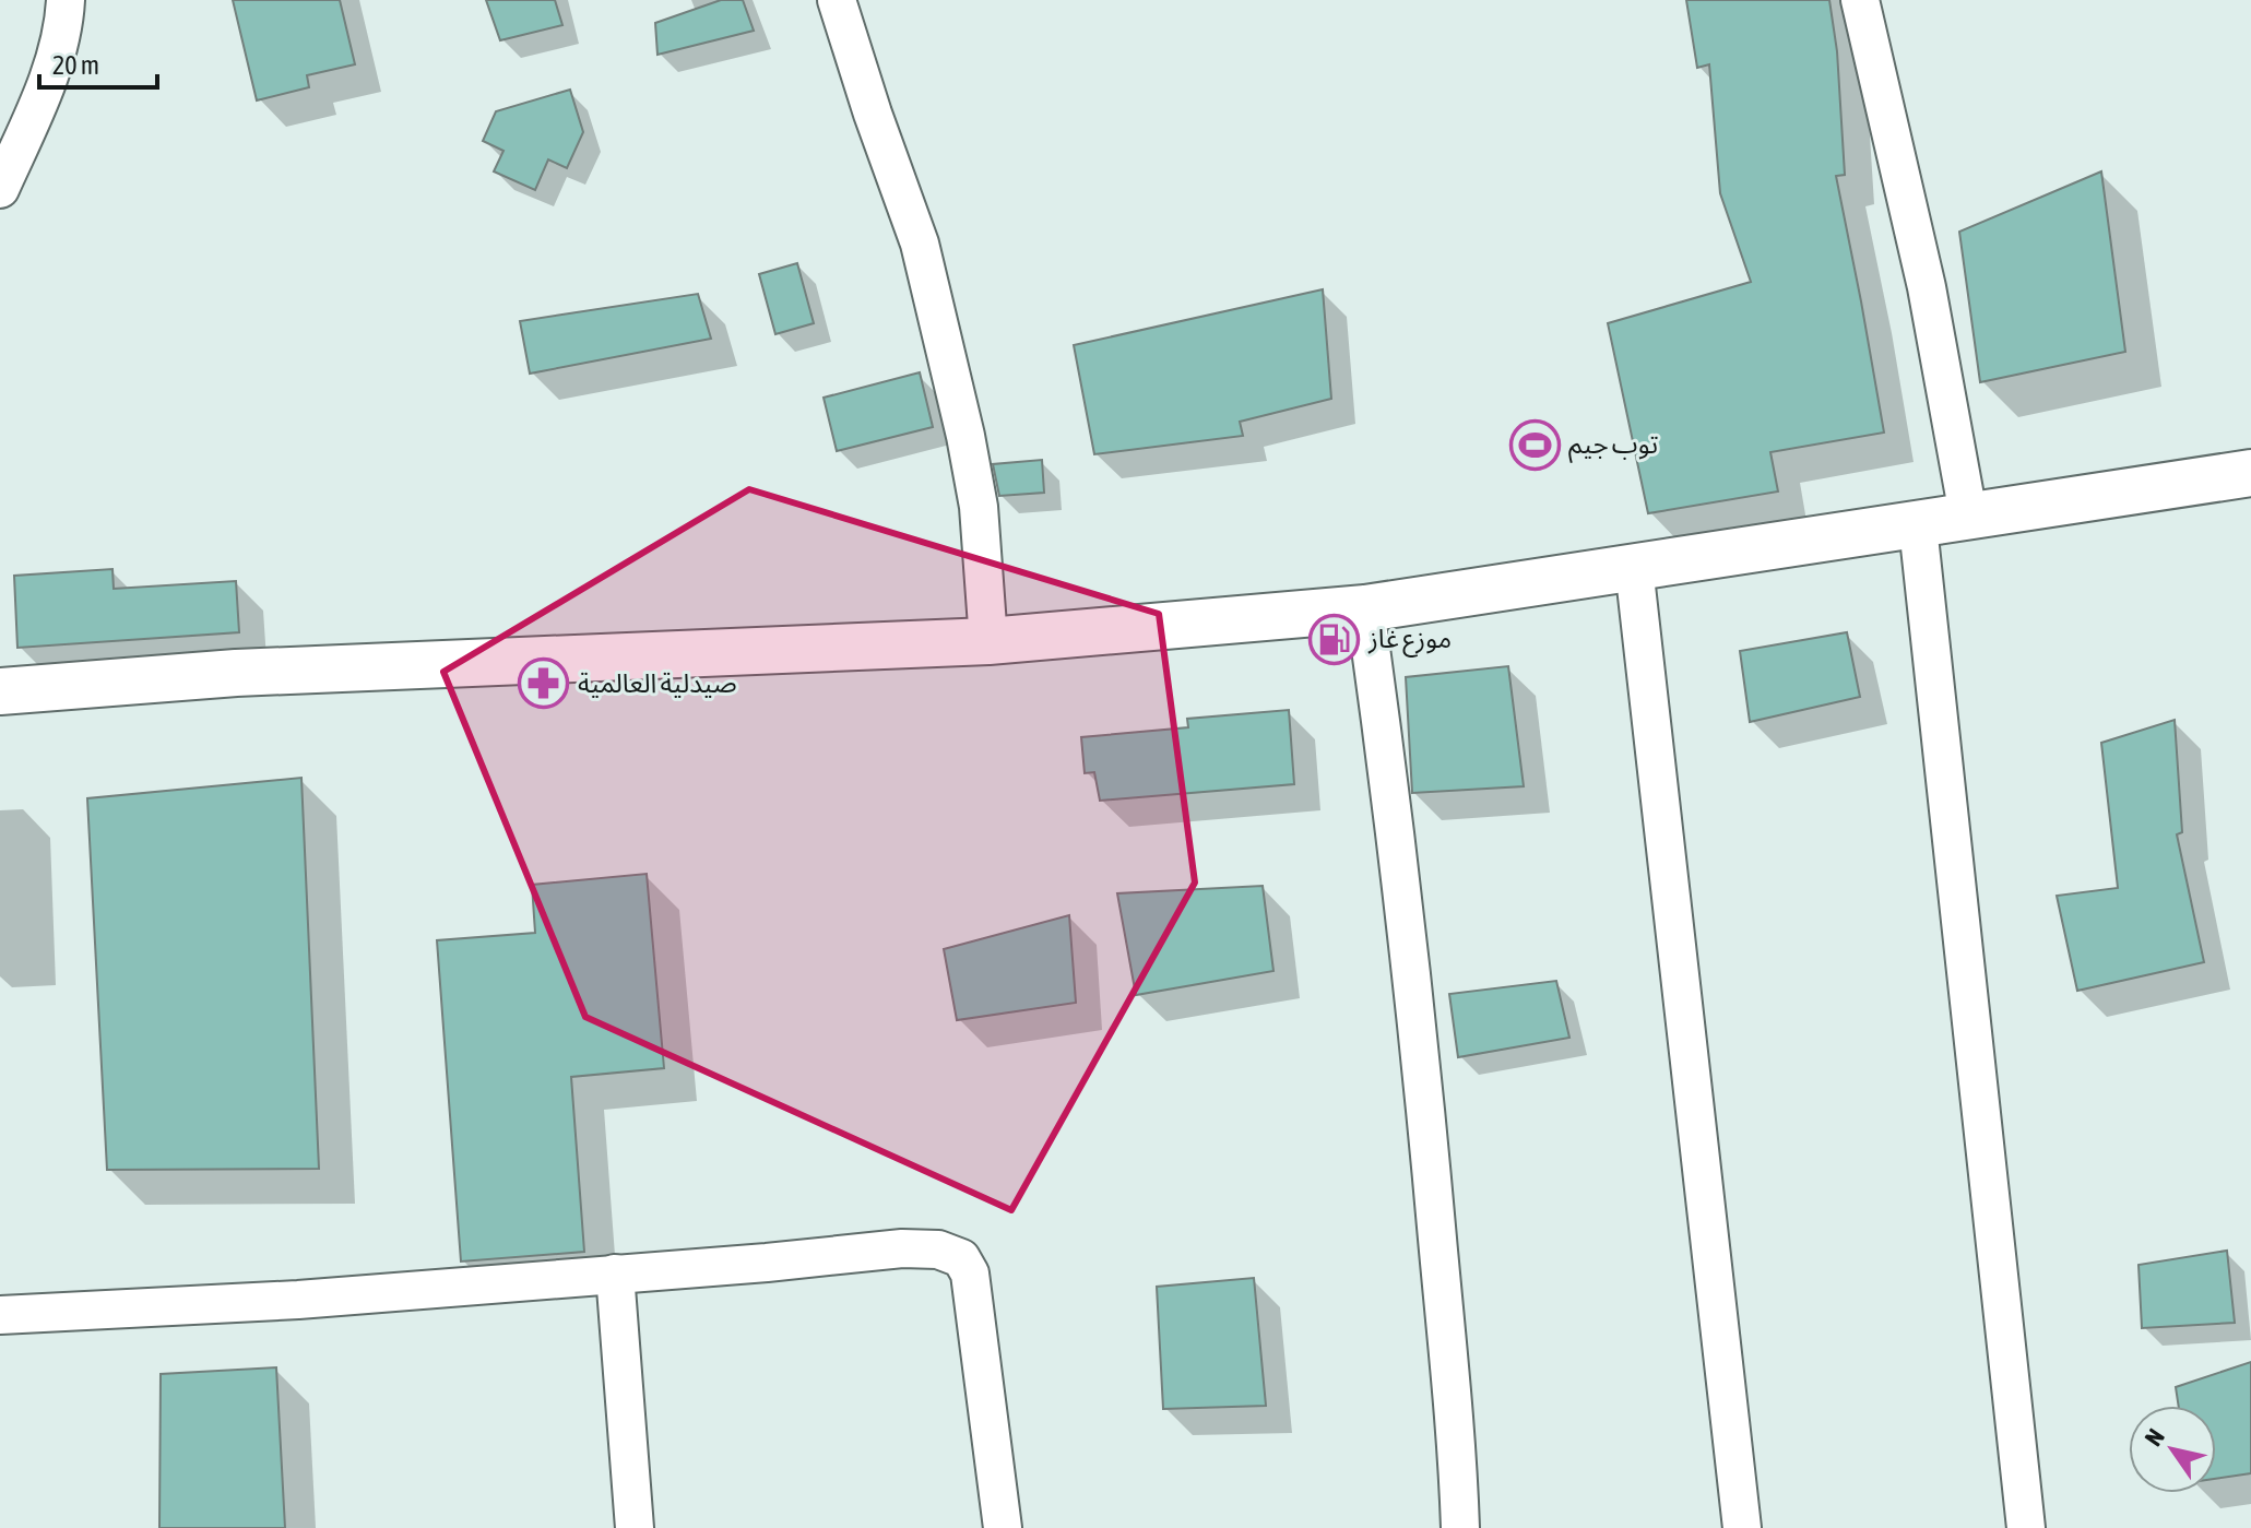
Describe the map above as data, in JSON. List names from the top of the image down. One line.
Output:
{"places":{"sports":["توب جيم"],"fuel station":["موزع غاز"],"pharmacy":["صيدلية العالمية"]},"scale_bar":"20 m","north":"top left"}
